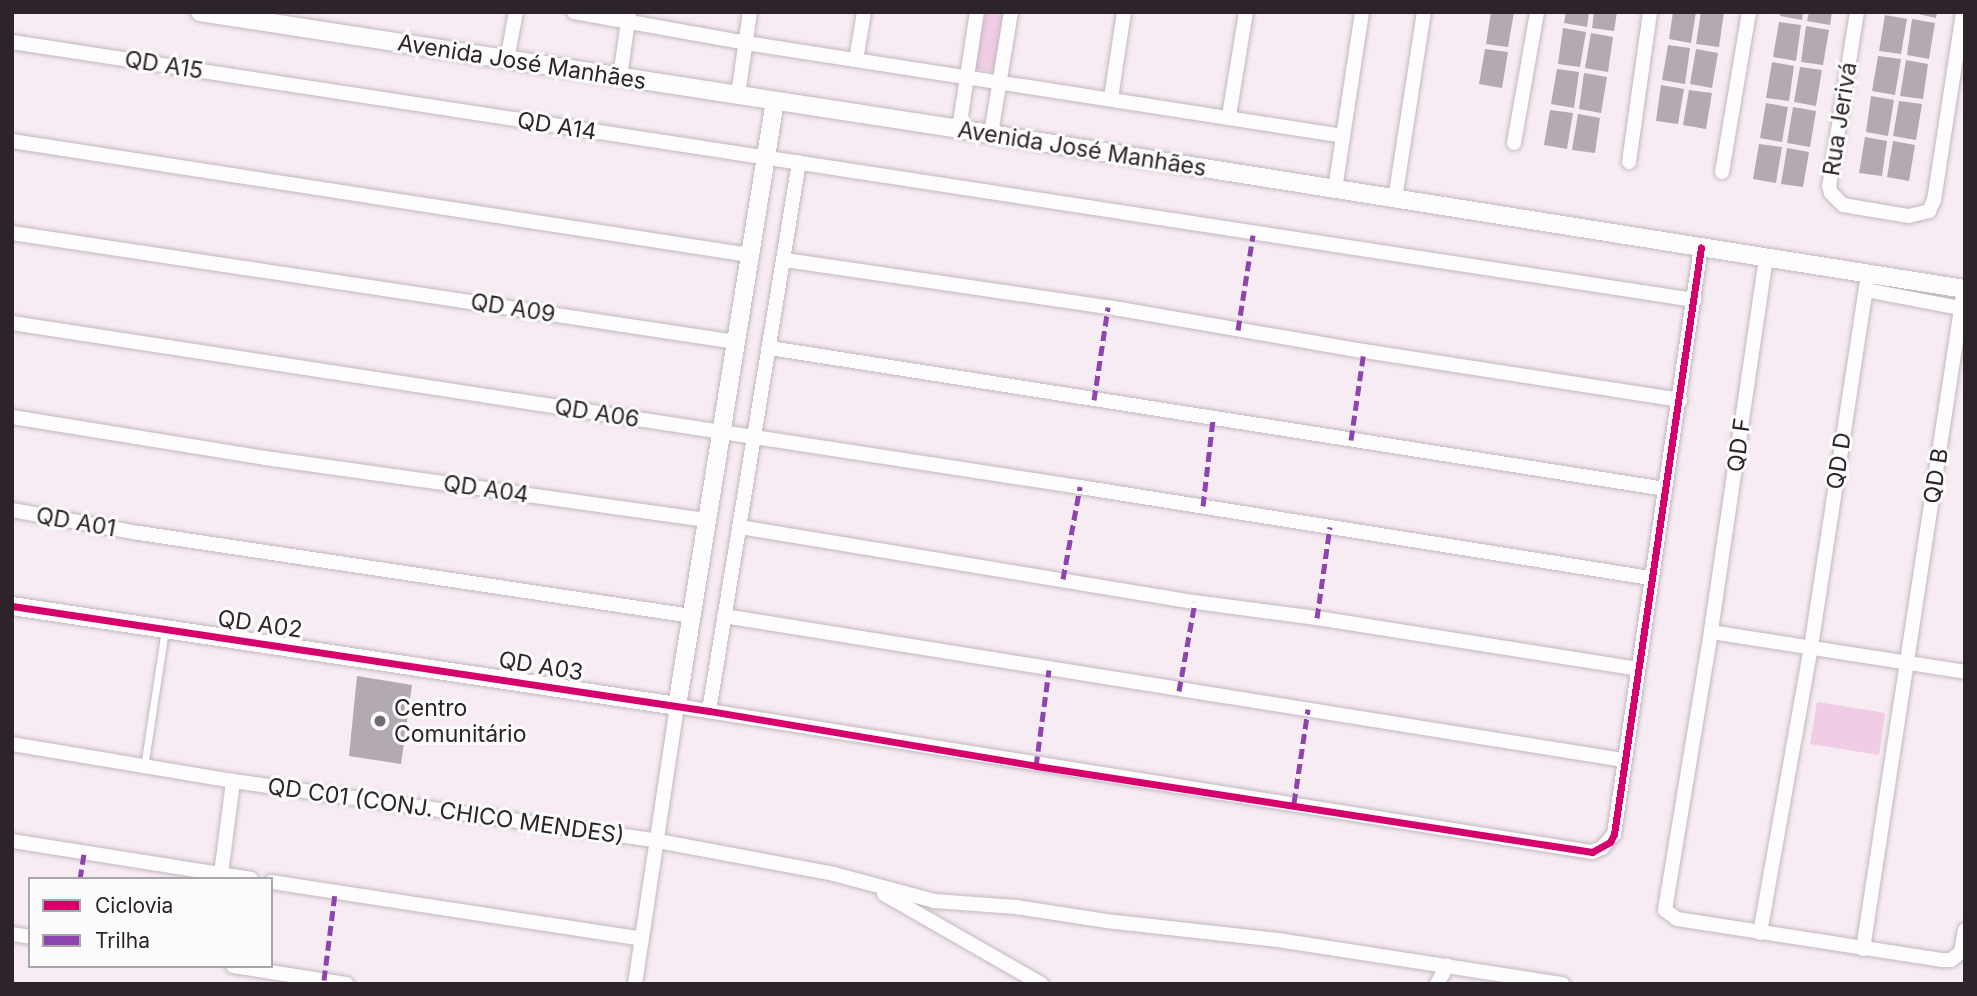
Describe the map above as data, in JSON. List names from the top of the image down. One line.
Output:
{"streets":{"street":["Avenida José Manhães","QD A15","Rua Jerivá","QD A14","QD A09","QD A06","QD F","QD D","QD B","QD A04","QD A01","QD A02","QD A03","QD C01 (CONJ. CHICO MENDES)"]},"crossings":[["Avenida José Manhães","QD F"],["Avenida José Manhães","QD D"],["Avenida José Manhães","QD B"],["QD A15","QD A14"],["QD A02","QD A03"]],"places":["Centro Comunitário"],"legend":["Ciclovia","Trilha"]}
